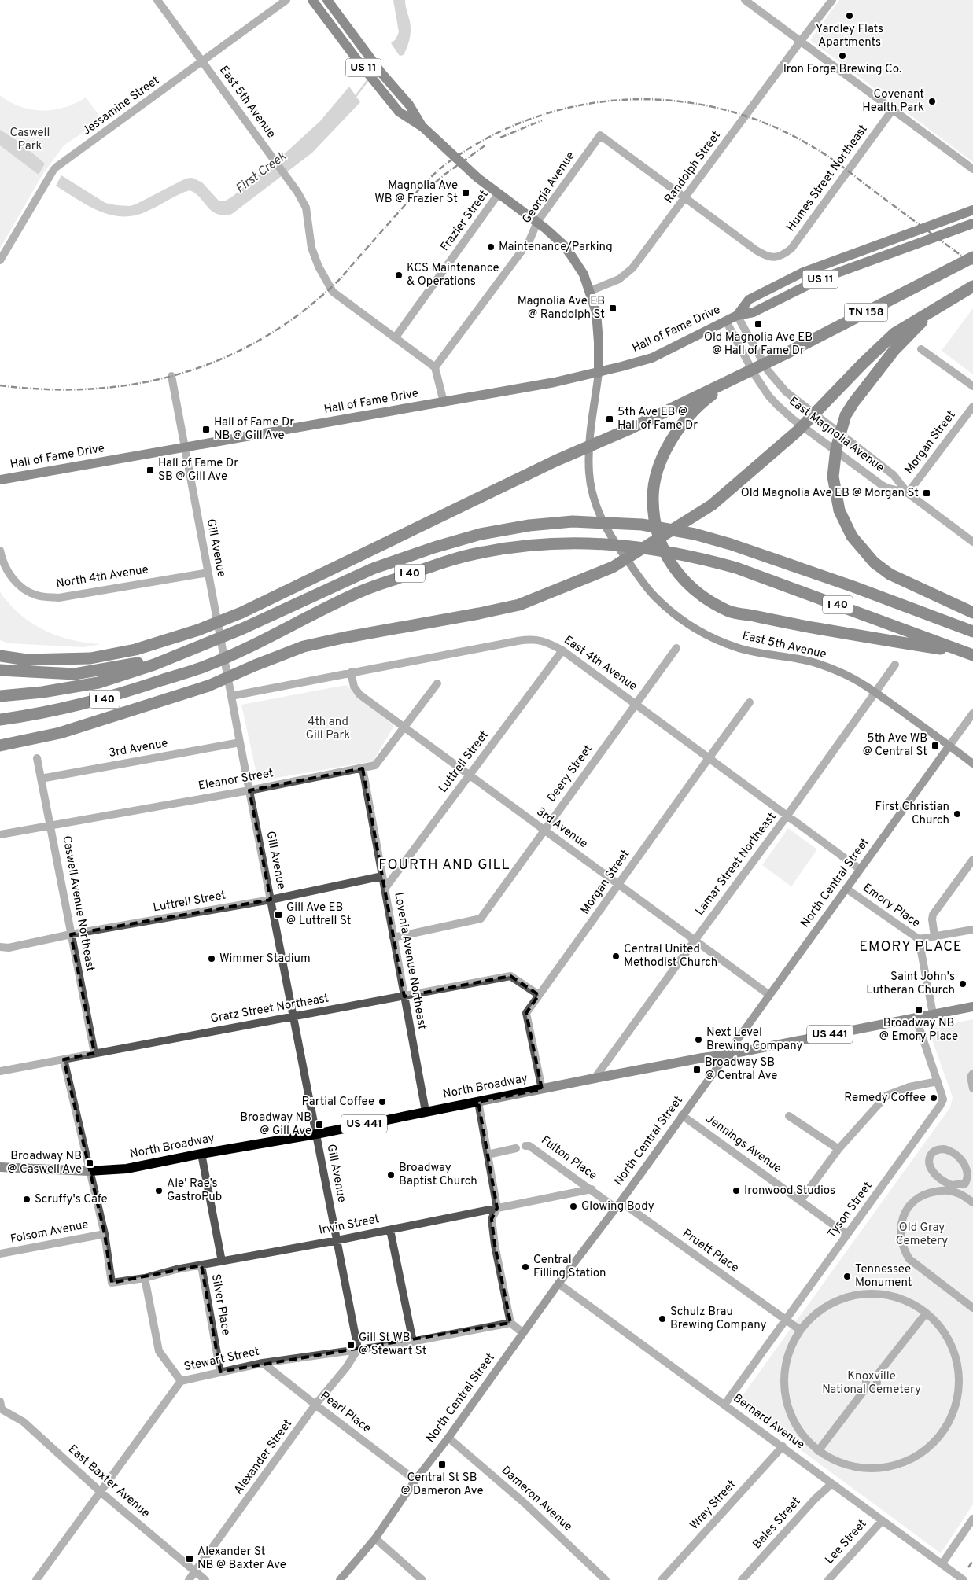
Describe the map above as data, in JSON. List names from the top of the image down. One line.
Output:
{"streets":{"highway":["TN 158","I 40"],"main road":["US 11","East 5th Avenue","Hall of Fame Drive","North Central Street","US 441","North Broadway"],"street":["Jessamine Street","Randolph Street","Humes Street Northeast","Georgia Avenue","Frazier Street","East Magnolia Avenue","Morgan Street","Gill Avenue","North 4th Avenue","East 4th Avenue","3rd Avenue","Luttrell Street","Deery Street","Eleanor Street","Lamar Street Northeast","Caswell Avenue Northeast","Emory Place","Lovenia Avenue Northeast","Gratz Street Northeast","Jennings Avenue","Fulton Place","Tyson Street","Irwin Street","Folsom Avenue","Pruett Place","Silver Place","Stewart Street","Pearl Place","Bernard Avenue","Alexander Street","East Baxter Avenue","Dameron Avenue","Wray Street","Bales Street","Lee Street"]},"crossings":[["US 11","East 5th Avenue"],["US 11","Randolph Street"],["US 11","Georgia Avenue"],["US 11","Frazier Street"],["US 11","Hall of Fame Drive"],["East 5th Avenue","Jessamine Street"],["East 5th Avenue","Georgia Avenue"],["East 5th Avenue","Frazier Street"],["East 5th Avenue","Hall of Fame Drive"],["East 5th Avenue","Lamar Street Northeast"],["East 5th Avenue","North Central Street"],["Randolph Street","Humes Street Northeast"],["Randolph Street","Georgia Avenue"],["Humes Street Northeast","Georgia Avenue"],["Hall of Fame Drive","East Magnolia Avenue"],["Hall of Fame Drive","Gill Avenue"],["East Magnolia Avenue","Morgan Street"],["Morgan Street","East 4th Avenue"],["Morgan Street","3rd Avenue"],["Morgan Street","Gratz Street Northeast"],["Morgan Street","North Broadway"],["Gill Avenue","North 4th Avenue"],["Gill Avenue","East 4th Avenue"],["Gill Avenue","3rd Avenue"],["Gill Avenue","Luttrell Street"],["Gill Avenue","Eleanor Street"],["Gill Avenue","Gratz Street Northeast"],["Gill Avenue","North Broadway"],["Gill Avenue","Irwin Street"],["Gill Avenue","Stewart Street"],["Gill Avenue","Alexander Street"],["East 4th Avenue","3rd Avenue"],["East 4th Avenue","Luttrell Street"],["East 4th Avenue","Deery Street"],["East 4th Avenue","Lamar Street Northeast"],["East 4th Avenue","North Central Street"],["3rd Avenue","Luttrell Street"],["3rd Avenue","Deery Street"],["3rd Avenue","Eleanor Street"],["3rd Avenue","Lamar Street Northeast"],["3rd Avenue","North Central Street"],["3rd Avenue","Caswell Avenue Northeast"],["Luttrell Street","Caswell Avenue Northeast"],["Luttrell Street","Lovenia Avenue Northeast"],["Deery Street","Lovenia Avenue Northeast"],["Eleanor Street","Caswell Avenue Northeast"],["Eleanor Street","Lovenia Avenue Northeast"],["Lamar Street Northeast","North Broadway"],["North Central Street","Emory Place"],["North Central Street","North Broadway"],["North Central Street","Jennings Avenue"],["North Central Street","Fulton Place"],["North Central Street","Pruett Place"],["North Central Street","Pearl Place"],["North Central Street","Bernard Avenue"],["North Central Street","Dameron Avenue"],["Caswell Avenue Northeast","Gratz Street Northeast"],["Emory Place","North Broadway"],["Lovenia Avenue Northeast","Gratz Street Northeast"],["Lovenia Avenue Northeast","North Broadway"],["North Broadway","Tyson Street"],["North Broadway","Silver Place"],["Jennings Avenue","Tyson Street"],["Fulton Place","Irwin Street"],["Fulton Place","Pruett Place"],["Tyson Street","Pruett Place"],["Tyson Street","Bernard Avenue"],["Irwin Street","Folsom Avenue"],["Irwin Street","Silver Place"],["Silver Place","Stewart Street"],["Stewart Street","Pearl Place"],["Stewart Street","Alexander Street"],["Stewart Street","East Baxter Avenue"],["Pearl Place","Alexander Street"],["Bernard Avenue","Wray Street"],["Bernard Avenue","Bales Street"],["Bernard Avenue","Lee Street"],["Alexander Street","East Baxter Avenue"]],"districts":["FOURTH AND GILL","EMORY PLACE"],"water":["First Creek"],"parks":["Caswell Park","4th and Gill Park","Old Gray Cemetery","Knoxville National Cemetery"],"places":{"other":["Yardley Flats Apartments","Iron Forge Brewing Co.","Covenant Health Park","Maintenance/Parking","KCS Maintenance & Operations","First Christian Church","Central United Methodist Church","Wimmer Stadium","Saint John's Lutheran Church","Next Level Brewing Company","Remedy Coffee","Partial Coffee","Broadway Baptist Church","Ale' Rae’s GastroPub","Ironwood Studios","Scruffy's Cafe","Glowing Body","Central Filling Station","Tennessee Monument","Schulz Brau Brewing Company"],"transit":["Magnolia Ave WB @ Frazier St","Magnolia Ave EB @ Randolph St","Old Magnolia Ave EB @ Hall of Fame Dr","5th Ave EB @ Hall of Fame Dr","Hall of Fame Dr NB @ Gill Ave","Hall of Fame Dr SB @ Gill Ave","Old Magnolia Ave EB @ Morgan St","5th Ave WB @ Central St","Gill Ave EB @ Luttrell St","Broadway NB @ Emory Place","Broadway SB @ Central Ave","Broadway NB @ Gill Ave","Broadway NB @ Caswell Ave","Gill St WB @ Stewart St","Central St SB @ Dameron Ave","Alexander St NB @ Baxter Ave"]}}
